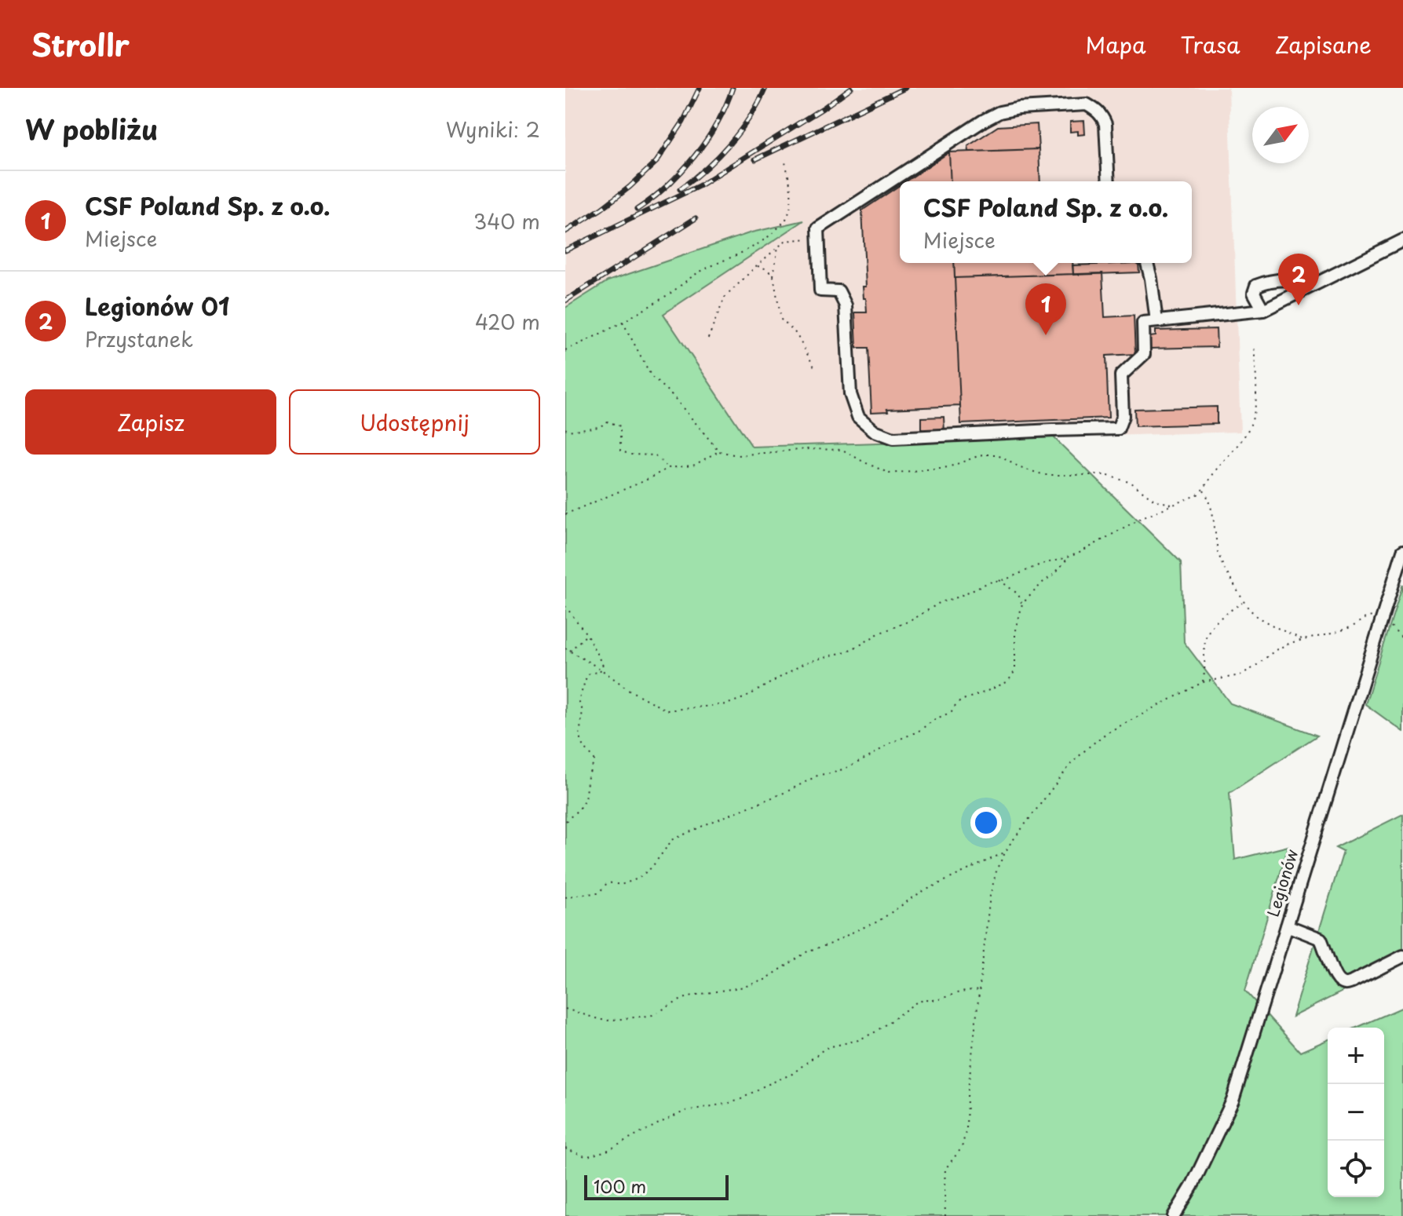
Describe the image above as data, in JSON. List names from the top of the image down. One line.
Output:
{"streets":{"street":["Legionów"]},"scale_bar":"100 m","north":"top right","page":{"header":"Strollr","nav":["Mapa","Trasa","Zapisane"],"heading":["W pobliżu","Wyniki: 2"],"list":[{"mark":"1","name":"CSF Poland Sp. z o.o.","note":"Miejsce","value":"340 m"},{"mark":"2","name":"Legionów 01","note":"Przystanek","value":"420 m"}],"popup":["CSF Poland Sp. z o.o.","Miejsce"],"pins":["2","1"],"buttons":["Zapisz","Udostępnij"],"map_buttons":["+","−"],"scale":"100 m"}}
